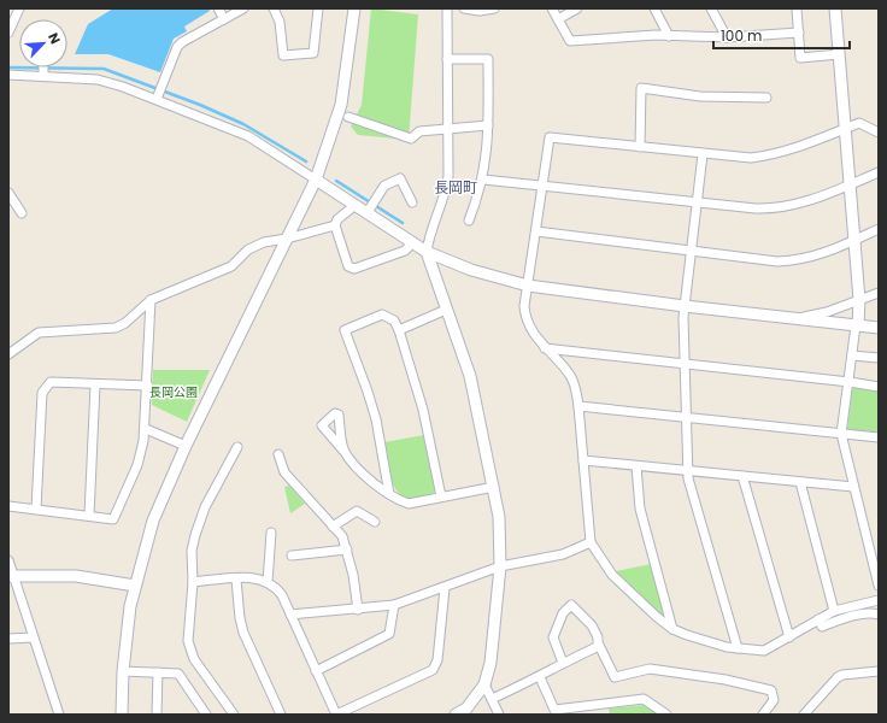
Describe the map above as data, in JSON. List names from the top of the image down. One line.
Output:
{"districts":["長岡町"],"parks":["長岡公園"],"scale_bar":"100 m","north":"top right"}
